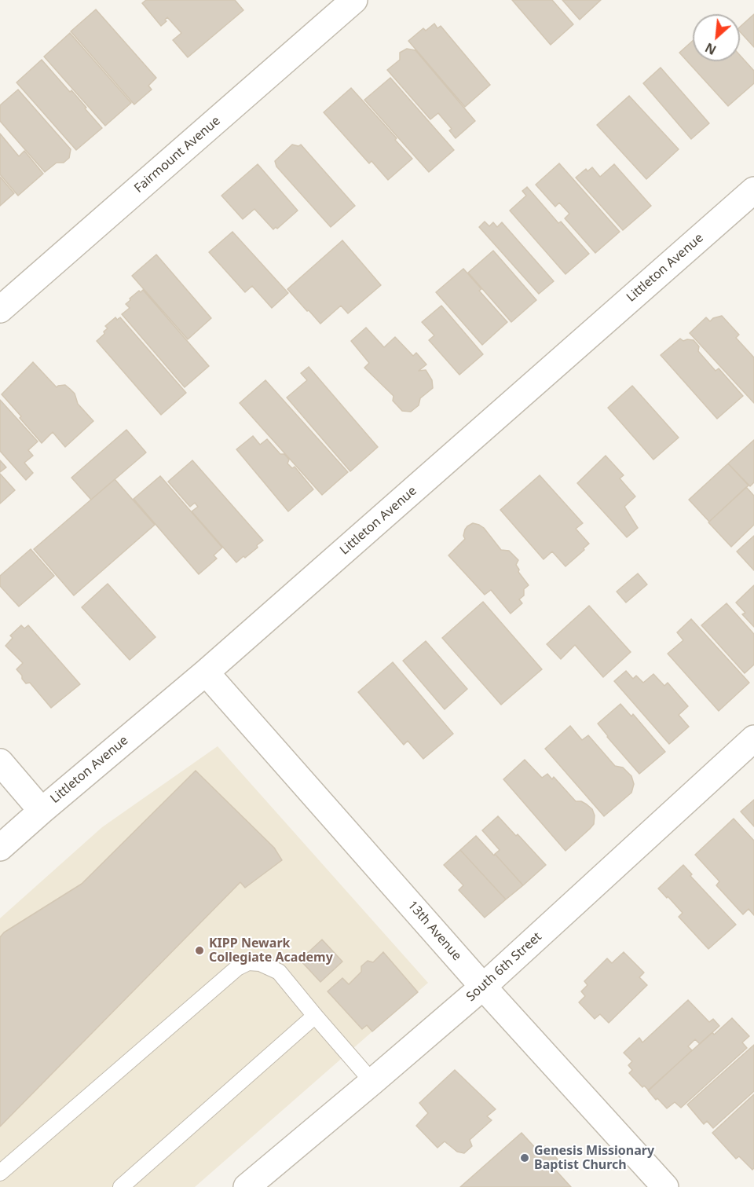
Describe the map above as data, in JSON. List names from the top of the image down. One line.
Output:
{"streets":{"street":["Fairmount Avenue","Littleton Avenue","13th Avenue","South 6th Street"]},"crossings":[["Littleton Avenue","13th Avenue"],["13th Avenue","South 6th Street"]],"places":["KIPP Newark Collegiate Academy","Genesis Missionary Baptist Church"],"north":"bottom left"}
